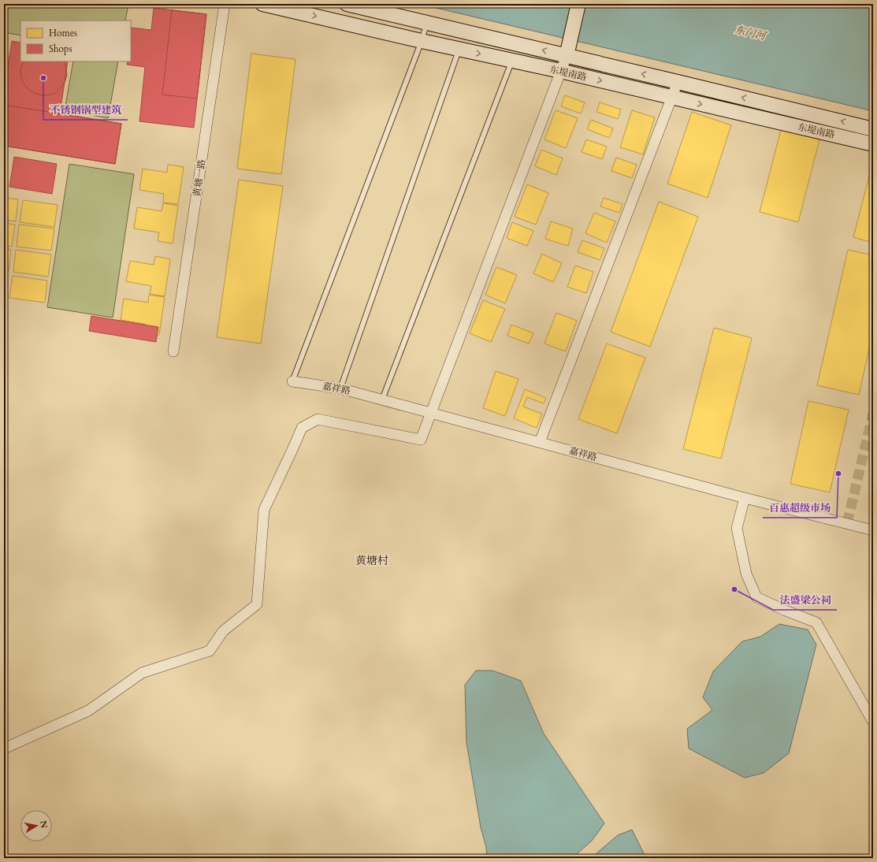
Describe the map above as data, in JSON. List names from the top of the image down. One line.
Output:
{"streets":{"main road":["东堤南路"],"street":["黄塘一路","嘉祥路"]},"districts":["黄塘村"],"water":["东门河"],"places":["不锈钢锅型建筑","百惠超级市场","法盛梁公祠"],"legend":["Homes","Shops"],"north":"right"}
